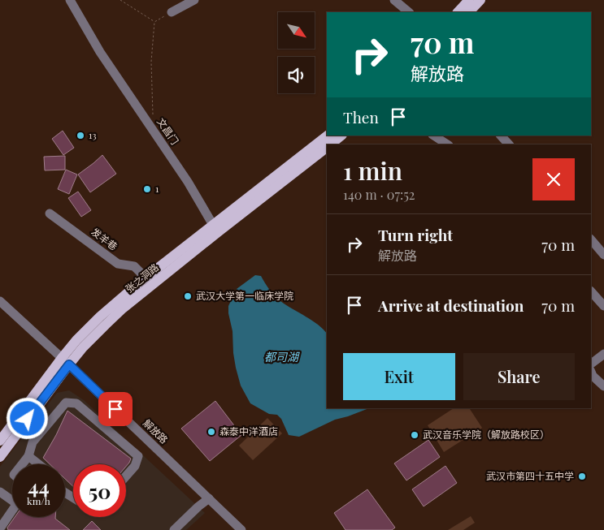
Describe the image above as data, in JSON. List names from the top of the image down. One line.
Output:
{"streets":{"main road":["张之洞路"],"street":["文昌门","发羊巷","解放路"]},"crossings":[["文昌门","张之洞路"],["发羊巷","张之洞路"],["张之洞路","解放路"]],"water":["都司湖"],"places":["13","1","武汉大学第一临床学院","森泰中洋酒店","武汉音乐学院（解放路校区）","武汉市第四十五中学"],"north":"bottom right","page":{"turn":["70 m","解放路"],"then":"Then","heading":["1 min","140 m · 07:52"],"list":[{"name":"Turn right","note":"解放路","value":"70 m"},{"name":"Arrive at destination","value":"70 m"}],"buttons":["Exit","Share"],"speed":"44 km/h","limit":"50"}}
